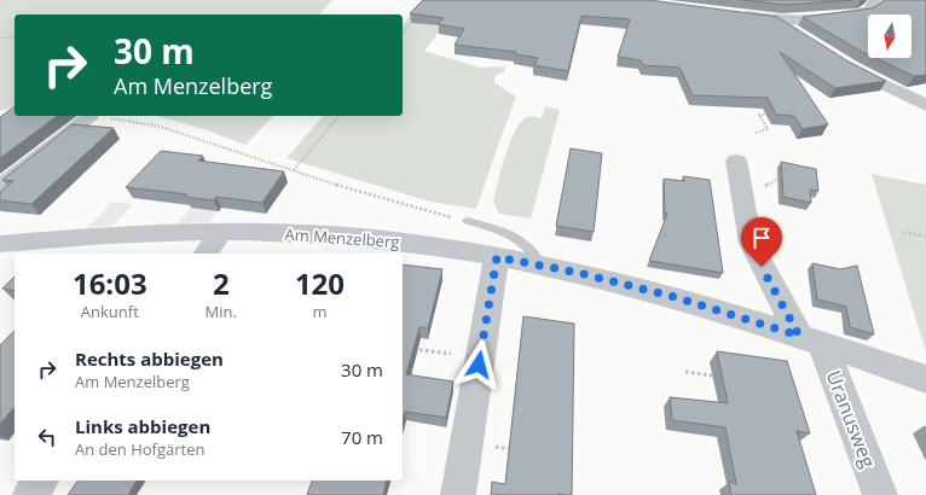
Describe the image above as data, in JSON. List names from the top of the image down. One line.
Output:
{"streets":{"street":["Am Menzelberg","Uranusweg"]},"crossings":[["Am Menzelberg","Uranusweg"]],"north":"bottom","page":{"turn":["30 m","Am Menzelberg"],"eta":["16:03","Ankunft","2","Min.","120","m"],"list":[{"name":"Rechts abbiegen","note":"Am Menzelberg","value":"30 m"},{"name":"Links abbiegen","note":"An den Hofgärten","value":"70 m"}]}}
